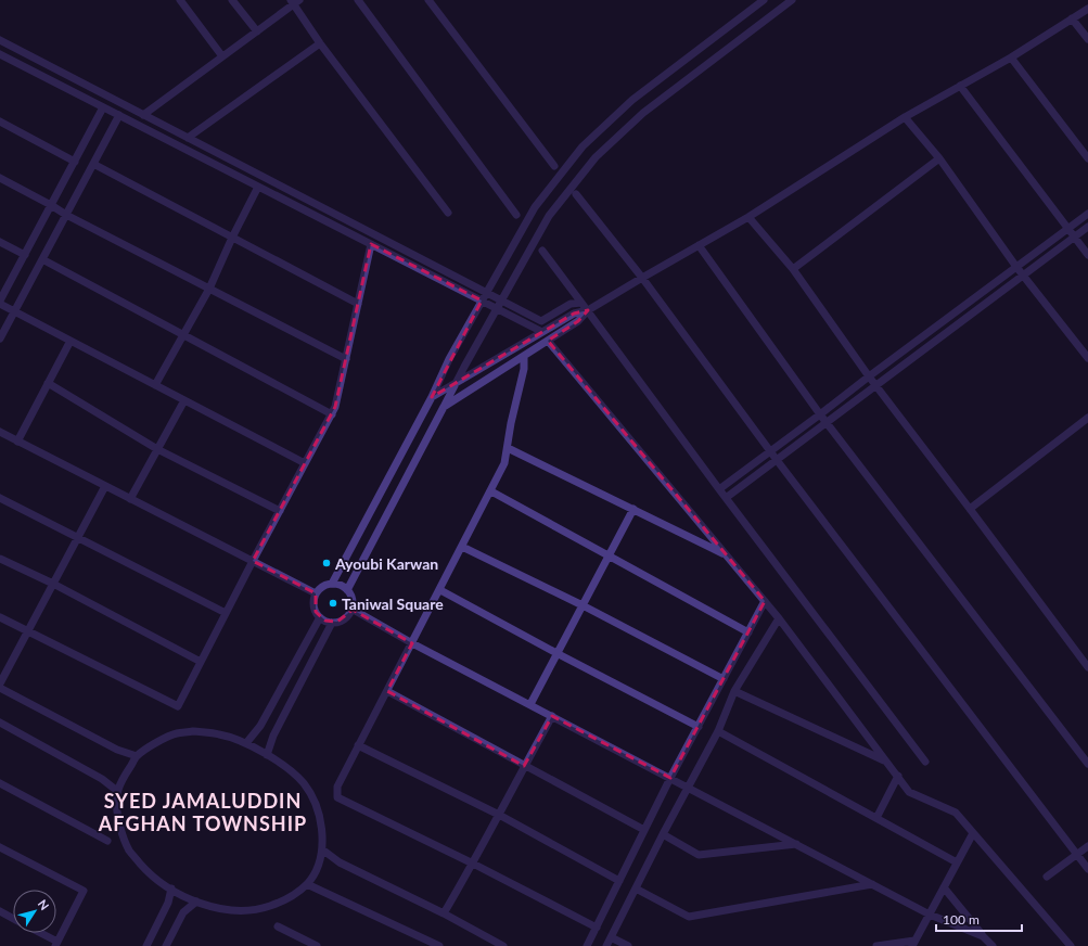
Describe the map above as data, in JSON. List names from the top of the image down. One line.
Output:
{"districts":["SYED JAMALUDDIN AFGHAN TOWNSHIP"],"places":["Ayoubi Karwan","Taniwal Square"],"scale_bar":"100 m","north":"top right"}
